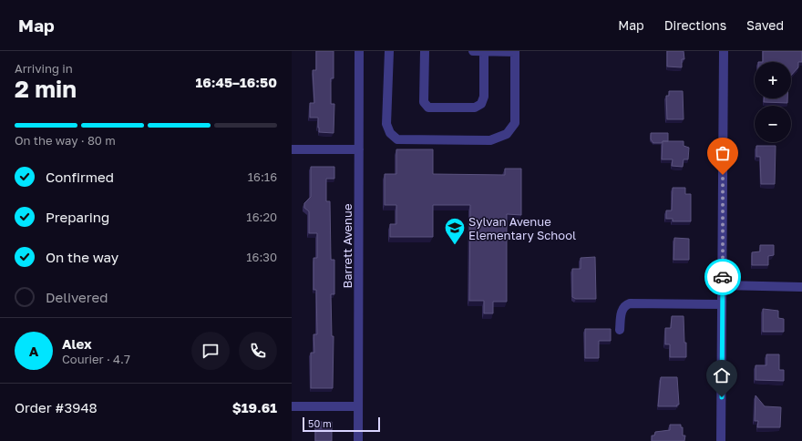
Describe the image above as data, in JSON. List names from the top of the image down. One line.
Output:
{"streets":{"street":["Barrett Avenue"]},"places":{"school or university":["Sylvan Avenue Elementary School"]},"scale_bar":"50 m","page":{"header":"Map","nav":["Map","Directions","Saved"],"heading":["2 min","Arriving in","16:45–16:50"],"panel":["Alex","Courier · 4.7","Order #3948","$19.61"],"map_buttons":["+","−"],"bar":"On the way · 80 m","list":[["Confirmed","16:16"],["Preparing","16:20"],["On the way","16:30"],"Delivered"],"round":"A","scale":"50 m"}}
